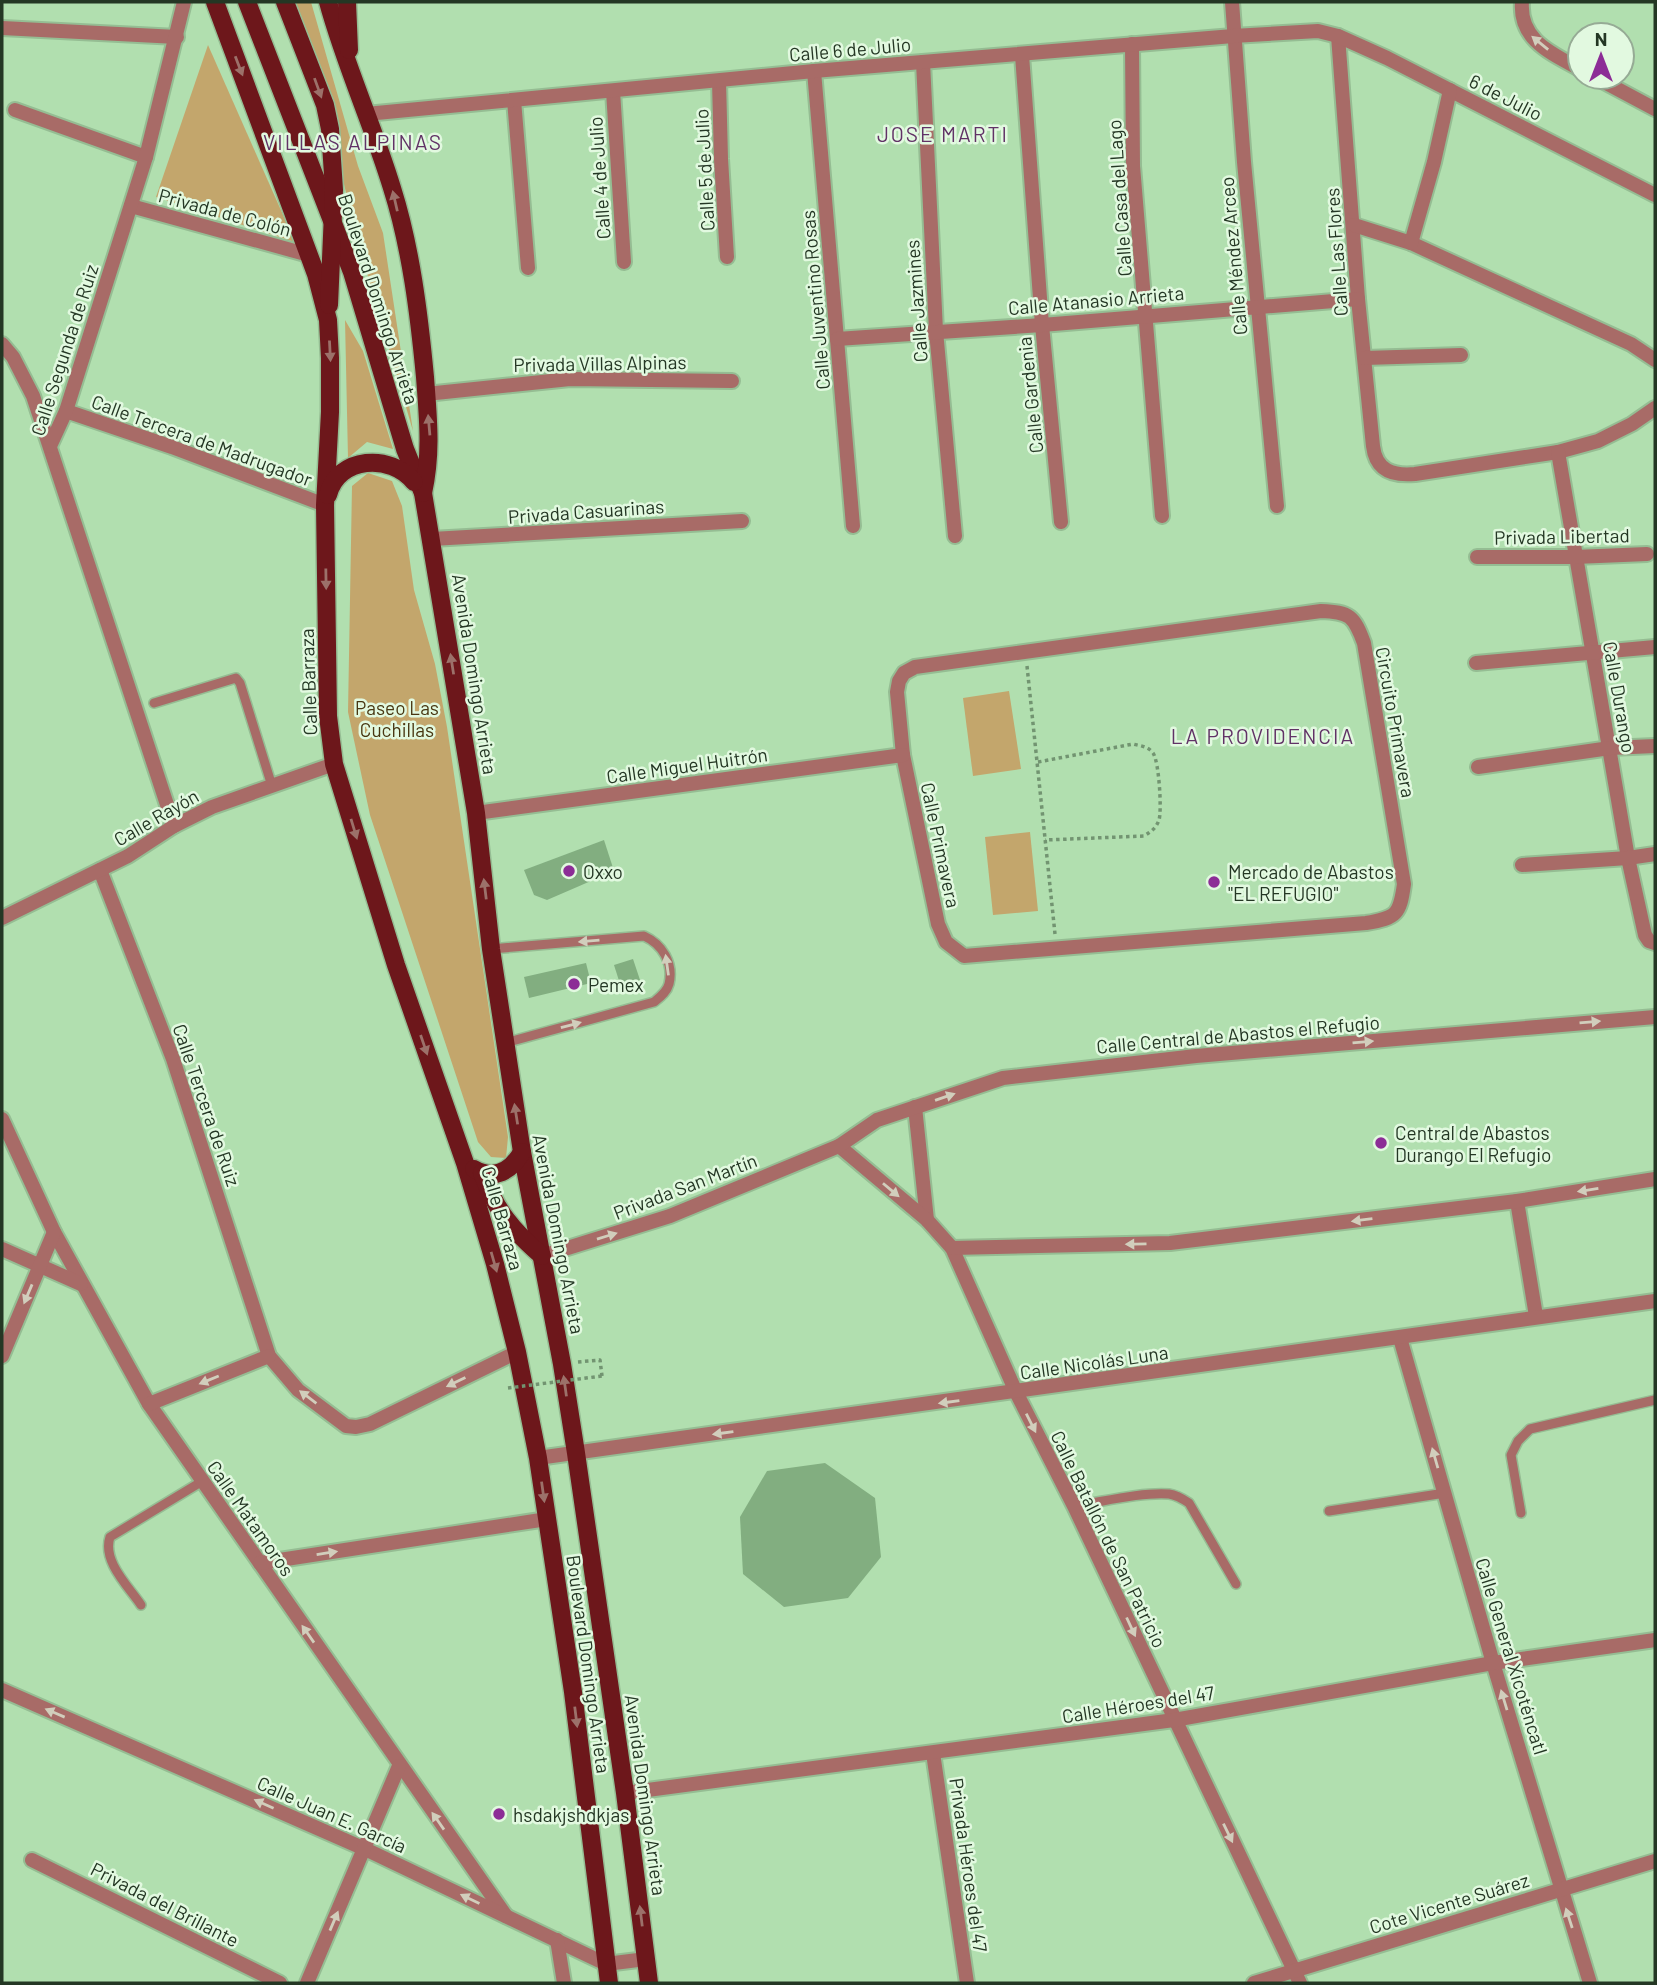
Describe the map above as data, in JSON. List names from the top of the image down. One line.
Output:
{"streets":{"main road":["Boulevard Domingo Arrieta","Avenida Domingo Arrieta","Calle Barraza"],"street":["Calle 6 de Julio","6 de Julio","Calle 5 de Julio","Calle 4 de Julio","Calle Casa del Lago","Privada de Colón","Calle Las Flores","Calle Méndez Arceo","Calle Juventino Rosas","Calle Atanasio Arrieta","Calle Jazmines","Calle Segunda de Ruiz","Privada Villas Alpinas","Calle Gardenia","Calle Tercera de Madrugador","Privada Casuarinas","Privada Libertad","Calle Durango","Circuito Primavera","Calle Miguel Huitrón","Calle Rayón","Calle Primavera","Calle Central de Abastos el Refugio","Calle Tercera de Ruiz","Privada San Martín","Calle Nicolás Luna","Calle Matamoros","Calle Batallón de San Patricio","Calle General Xicoténcatl","Calle Héroes del 47","Calle Juan E. García","Privada Héroes del 47","Cote Vicente Suárez","Privada del Brillante"]},"crossings":[["Calle 6 de Julio","6 de Julio"],["Calle 6 de Julio","Calle 5 de Julio"],["Calle 6 de Julio","Calle 4 de Julio"],["Calle 6 de Julio","Calle Casa del Lago"],["Calle 6 de Julio","Calle Las Flores"],["Calle 6 de Julio","Calle Méndez Arceo"],["Calle 6 de Julio","Calle Juventino Rosas"],["Calle 6 de Julio","Calle Jazmines"],["Calle 6 de Julio","Calle Gardenia"],["6 de Julio","Calle Las Flores"],["Calle Casa del Lago","Calle Atanasio Arrieta"],["Privada de Colón","Calle Segunda de Ruiz"],["Privada de Colón","Calle Barraza"],["Calle Las Flores","Calle Atanasio Arrieta"],["Calle Las Flores","Calle Durango"],["Calle Méndez Arceo","Calle Atanasio Arrieta"],["Boulevard Domingo Arrieta","Avenida Domingo Arrieta"],["Boulevard Domingo Arrieta","Calle Barraza"],["Boulevard Domingo Arrieta","Calle Nicolás Luna"],["Boulevard Domingo Arrieta","Calle Juan E. García"],["Calle Juventino Rosas","Calle Atanasio Arrieta"],["Calle Atanasio Arrieta","Calle Jazmines"],["Calle Atanasio Arrieta","Calle Gardenia"],["Calle Segunda de Ruiz","Calle Tercera de Madrugador"],["Calle Segunda de Ruiz","Calle Rayón"],["Calle Tercera de Madrugador","Calle Barraza"],["Privada Casuarinas","Avenida Domingo Arrieta"],["Privada Libertad","Calle Durango"],["Avenida Domingo Arrieta","Calle Miguel Huitrón"],["Avenida Domingo Arrieta","Privada San Martín"],["Avenida Domingo Arrieta","Calle Nicolás Luna"],["Avenida Domingo Arrieta","Calle Héroes del 47"],["Calle Barraza","Calle Rayón"],["Circuito Primavera","Calle Miguel Huitrón"],["Circuito Primavera","Calle Primavera"],["Calle Miguel Huitrón","Calle Primavera"],["Calle Rayón","Calle Tercera de Ruiz"],["Calle Central de Abastos el Refugio","Privada San Martín"],["Calle Central de Abastos el Refugio","Calle Batallón de San Patricio"],["Privada San Martín","Calle Batallón de San Patricio"],["Calle Nicolás Luna","Calle Batallón de San Patricio"],["Calle Nicolás Luna","Calle General Xicoténcatl"],["Calle Matamoros","Calle Juan E. García"],["Calle Batallón de San Patricio","Calle Héroes del 47"],["Calle Batallón de San Patricio","Cote Vicente Suárez"],["Calle General Xicoténcatl","Calle Héroes del 47"],["Calle General Xicoténcatl","Cote Vicente Suárez"],["Calle Héroes del 47","Privada Héroes del 47"]],"one_way":["Boulevard Domingo Arrieta","Avenida Domingo Arrieta","Calle Central de Abastos el Refugio","Privada San Martín","Calle Nicolás Luna","Calle Matamoros","Calle Batallón de San Patricio","Calle General Xicoténcatl","Calle Juan E. García"],"districts":["JOSE MARTI","VILLAS ALPINAS","LA PROVIDENCIA"],"parks":["Paseo Las Cuchillas"],"places":["Oxxo","Mercado de Abastos \"EL REFUGIO\"","Pemex","Central de Abastos Durango El Refugio","hsdakjshdkjas"],"north":"top"}
